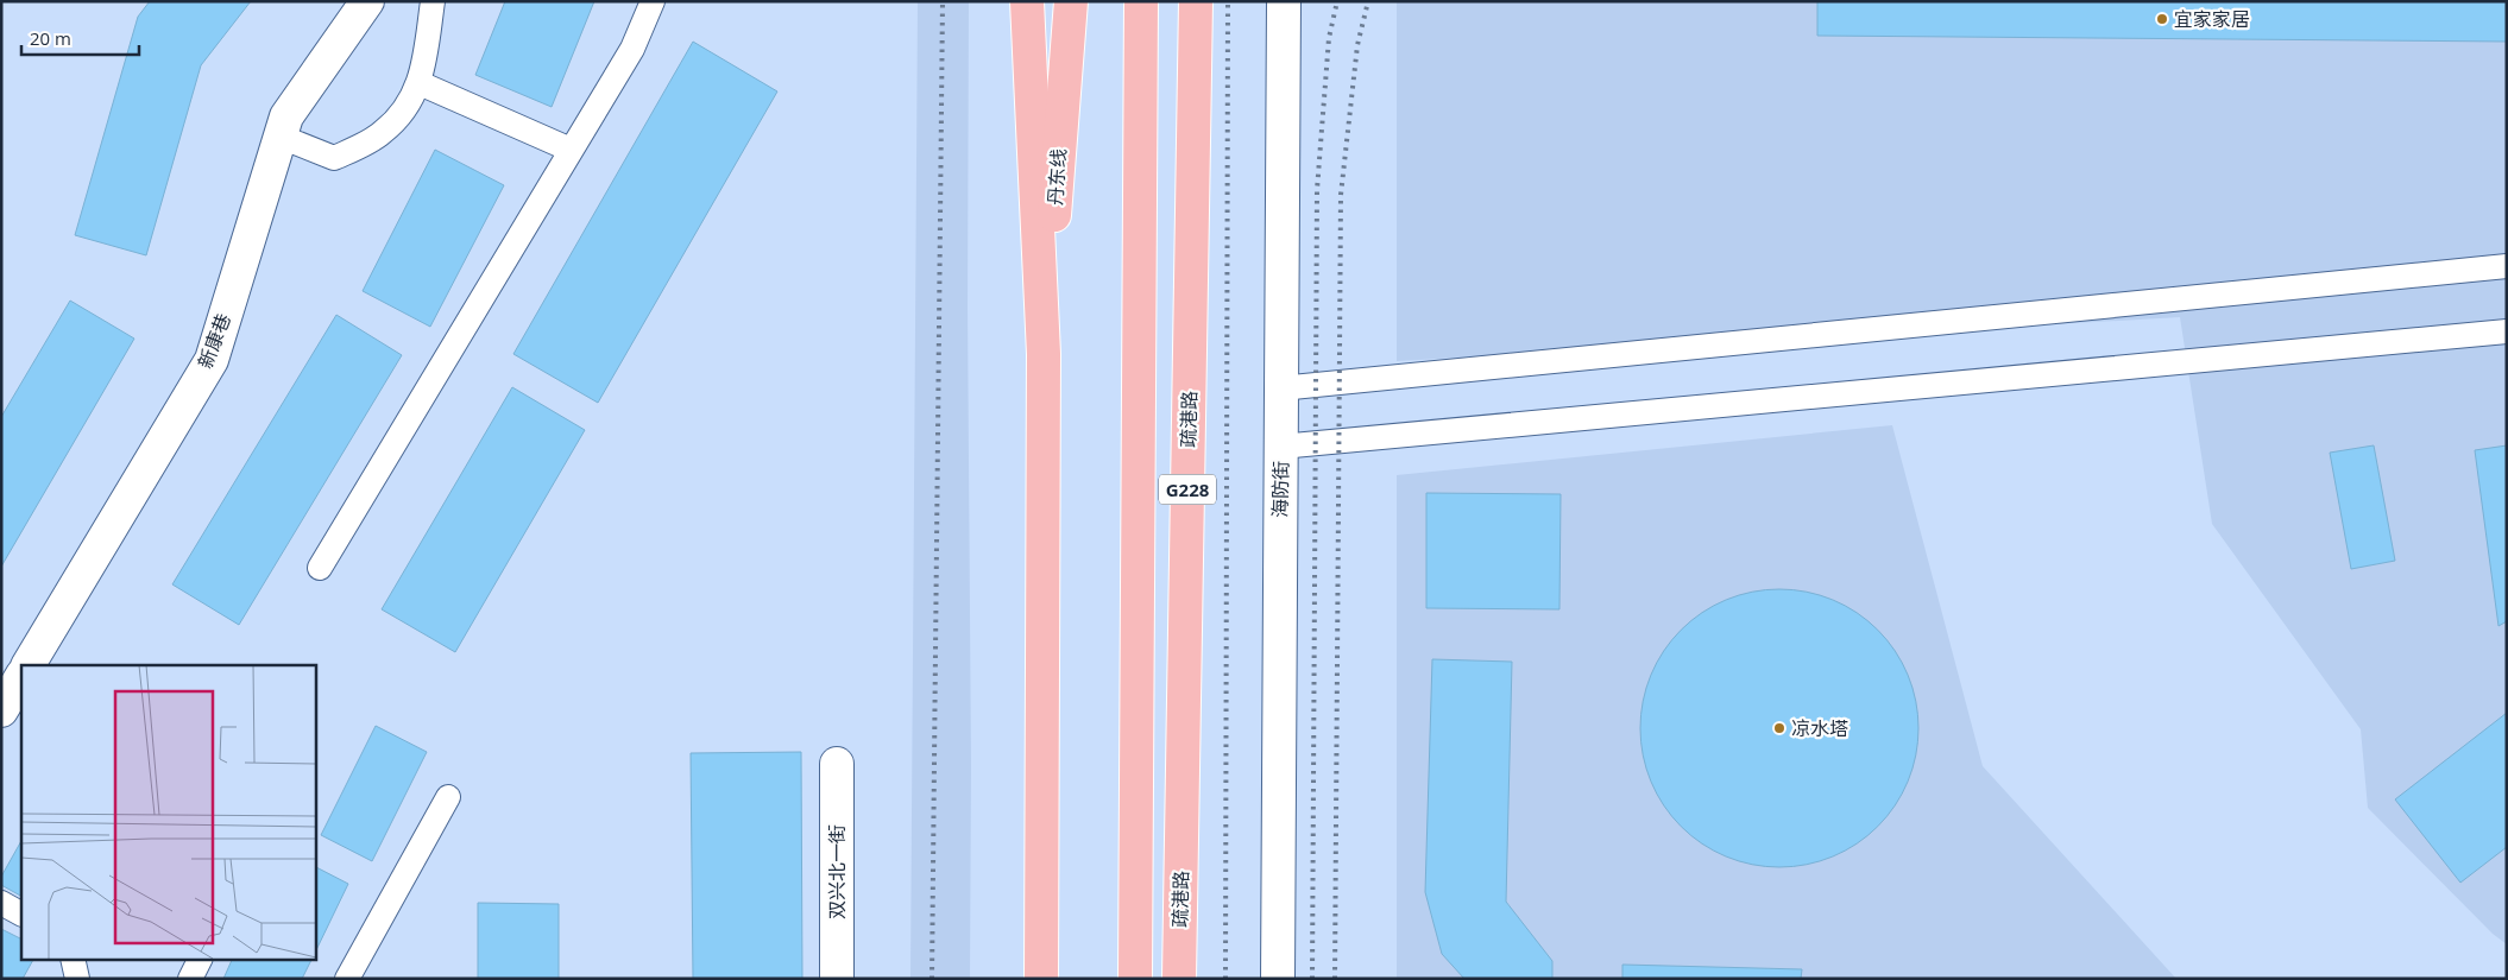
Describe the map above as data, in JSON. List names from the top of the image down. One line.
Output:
{"streets":{"highway":["丹东线","疏港路","G228"],"street":["新康巷","海防街","双兴北一街"]},"places":["宜家家居","凉水塔"],"scale_bar":"20 m"}
